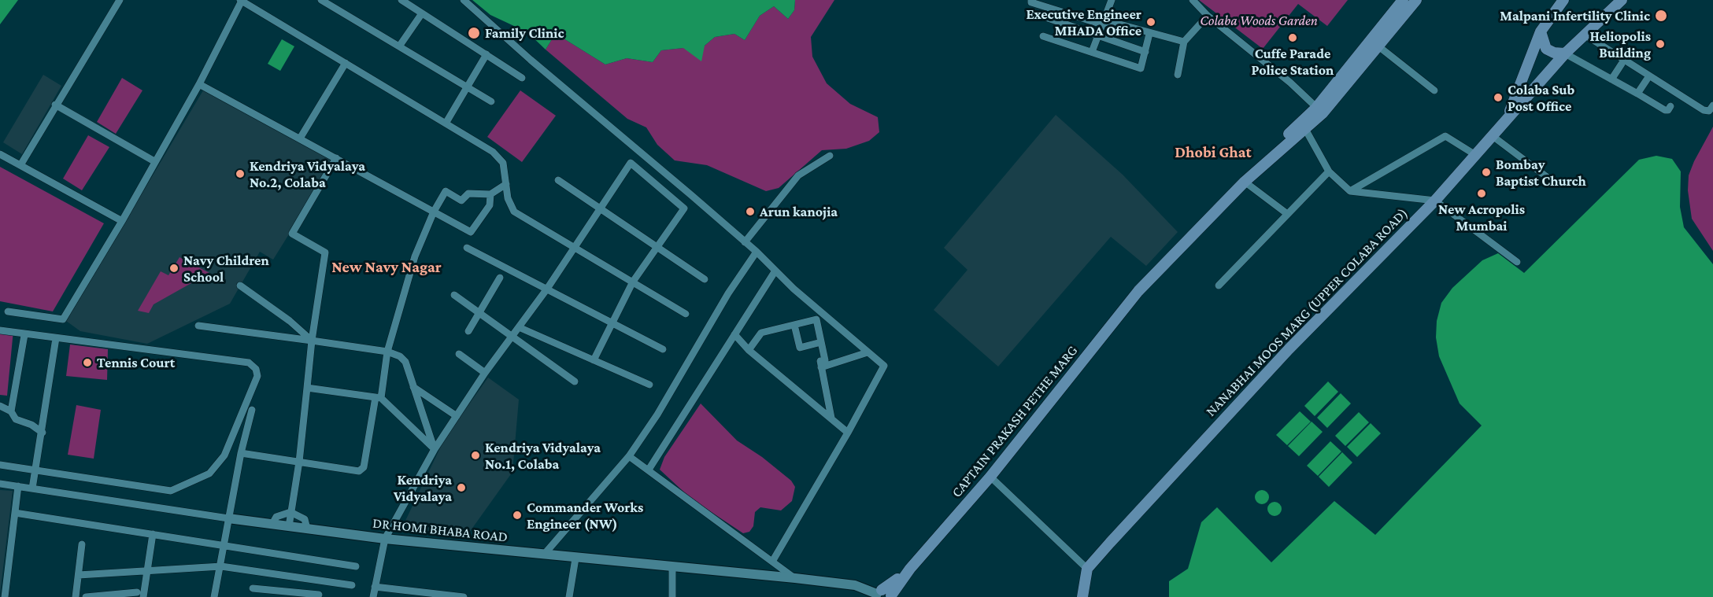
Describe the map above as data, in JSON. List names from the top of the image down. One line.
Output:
{"streets":{"main road":["NANABHAI MOOS MARG (UPPER COLABA ROAD)","CAPTAIN PRAKASH PETHE MARG"],"street":["DR HOMI BHABA ROAD"]},"crossings":[["CAPTAIN PRAKASH PETHE MARG","DR HOMI BHABA ROAD"]],"districts":["Dhobi Ghat","New Navy Nagar"],"parks":["Colaba Woods Garden"],"places":["Malpani Infertility Clinic","Executive Engineer MHADA Office","Family Clinic","Cuffe Parade Police Station","Heliopolis Building","Colaba Sub Post Office","Bombay Baptist Church","Kendriya Vidyalaya No.2, Colaba","New Acropolis Mumbai","Arun kanojia","Navy Children School","Tennis Court","Kendriya Vidyalaya No.1, Colaba","Kendriya Vidyalaya","Commander Works Engineer (NW)"]}
